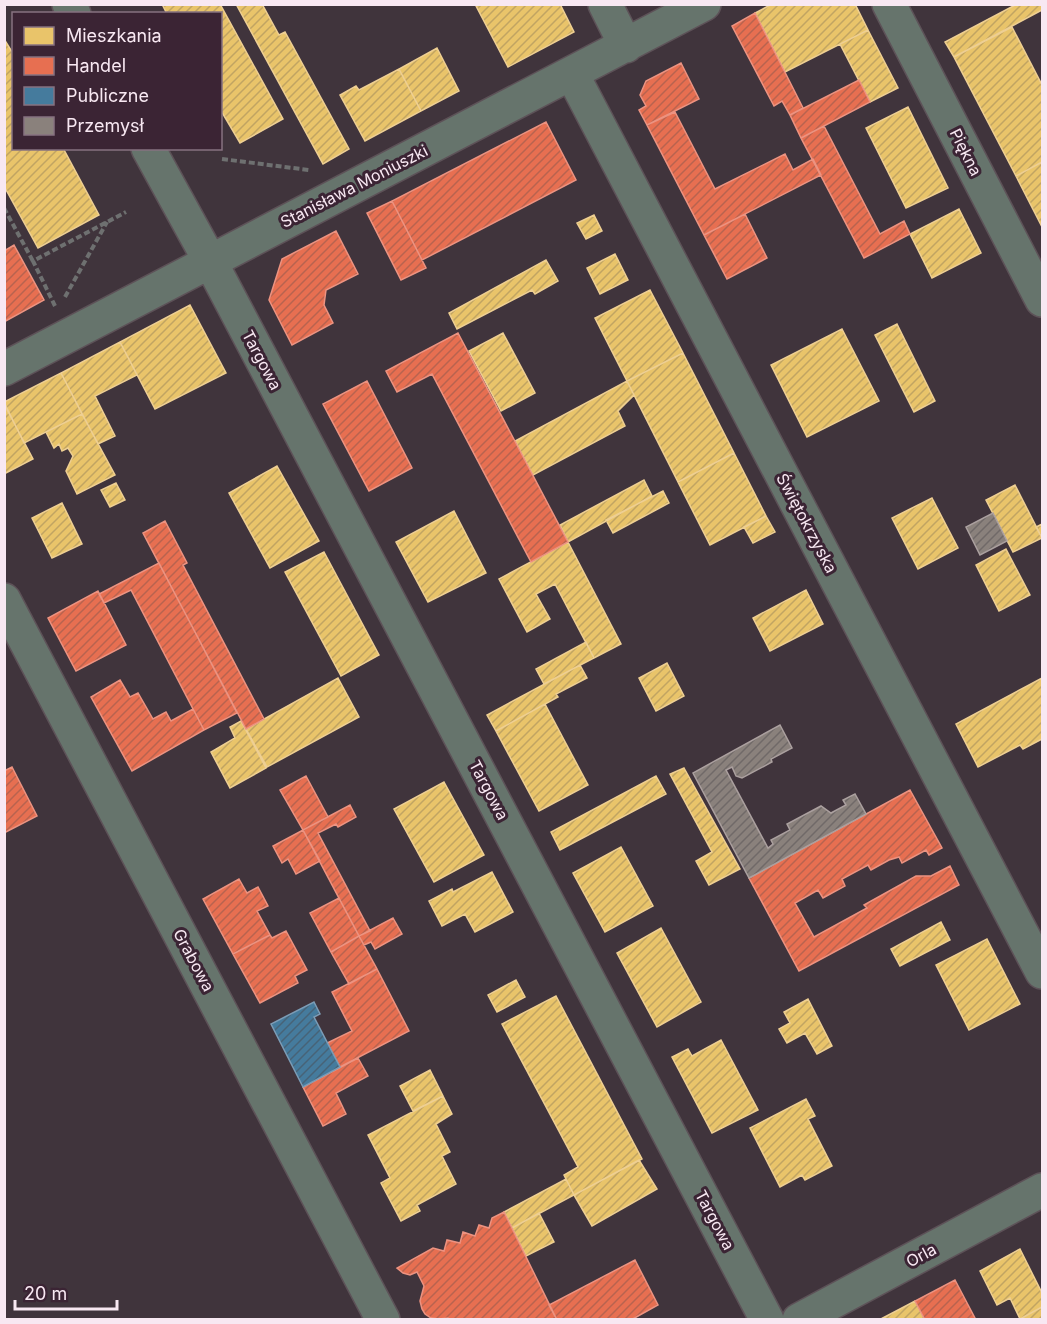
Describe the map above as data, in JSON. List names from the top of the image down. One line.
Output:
{"streets":{"street":["Piękna","Stanisława Moniuszki","Targowa","Świętokrzyska","Grabowa","Orla"]},"crossings":[["Stanisława Moniuszki","Targowa"],["Stanisława Moniuszki","Świętokrzyska"]],"legend":["Mieszkania","Handel","Publiczne","Przemysł"],"scale_bar":"20 m"}
